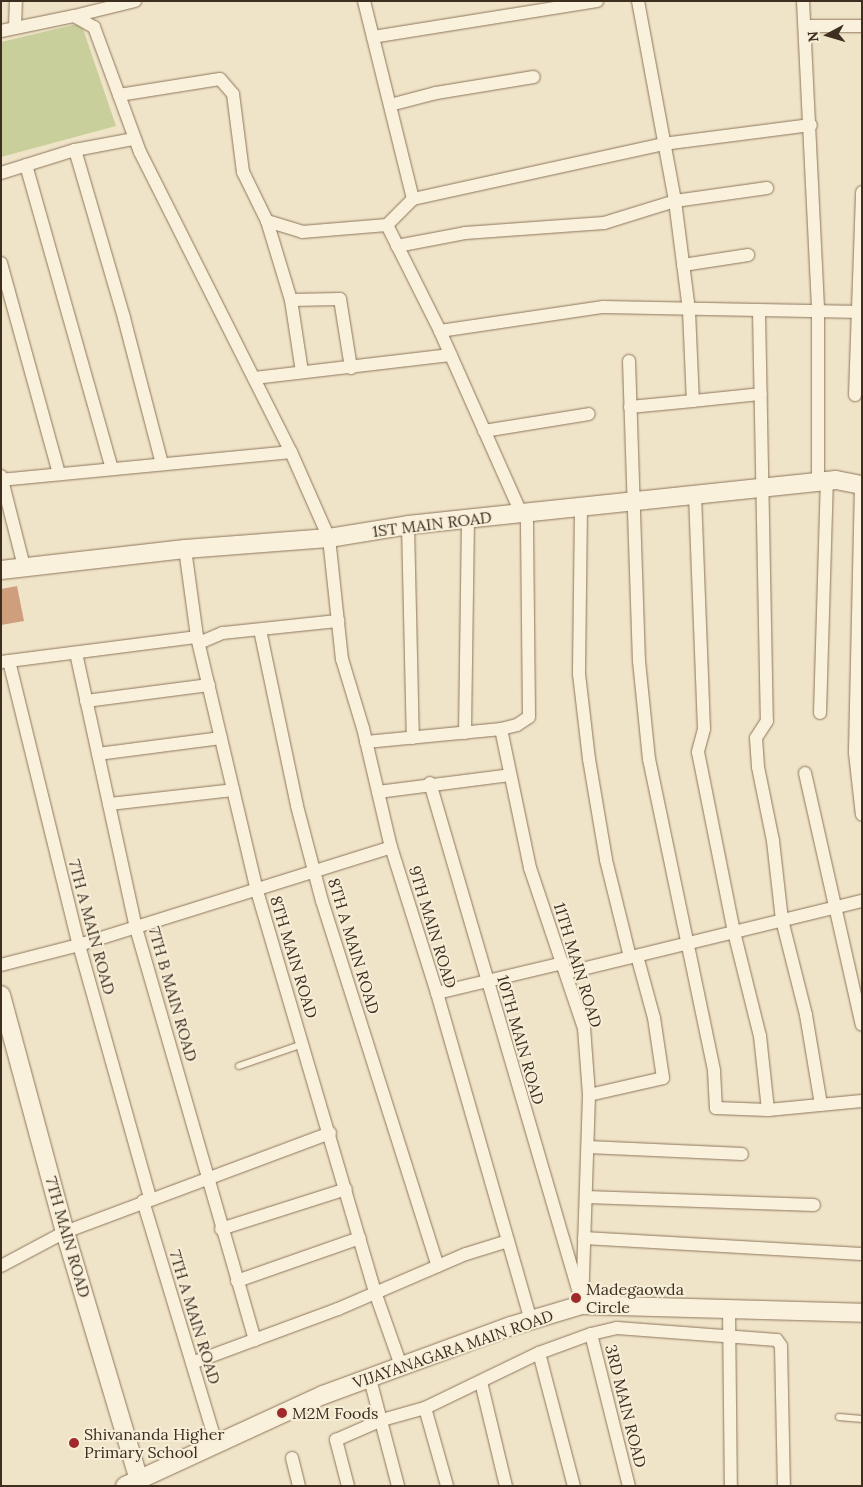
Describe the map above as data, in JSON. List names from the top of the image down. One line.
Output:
{"streets":{"street":["1ST MAIN ROAD","7TH A MAIN ROAD","9TH MAIN ROAD","8TH A MAIN ROAD","8TH MAIN ROAD","11TH MAIN ROAD","7TH B MAIN ROAD","10TH MAIN ROAD","7TH MAIN ROAD","VIJAYANAGARA MAIN ROAD","3RD MAIN ROAD"]},"crossings":[["1ST MAIN ROAD","9TH MAIN ROAD"],["1ST MAIN ROAD","8TH MAIN ROAD"],["7TH A MAIN ROAD","VIJAYANAGARA MAIN ROAD"],["9TH MAIN ROAD","VIJAYANAGARA MAIN ROAD"],["8TH MAIN ROAD","VIJAYANAGARA MAIN ROAD"],["11TH MAIN ROAD","10TH MAIN ROAD"],["11TH MAIN ROAD","VIJAYANAGARA MAIN ROAD"],["10TH MAIN ROAD","VIJAYANAGARA MAIN ROAD"],["7TH MAIN ROAD","VIJAYANAGARA MAIN ROAD"]],"places":["Madegaowda Circle","M2M Foods","Shivananda Higher Primary School"],"north":"left"}
